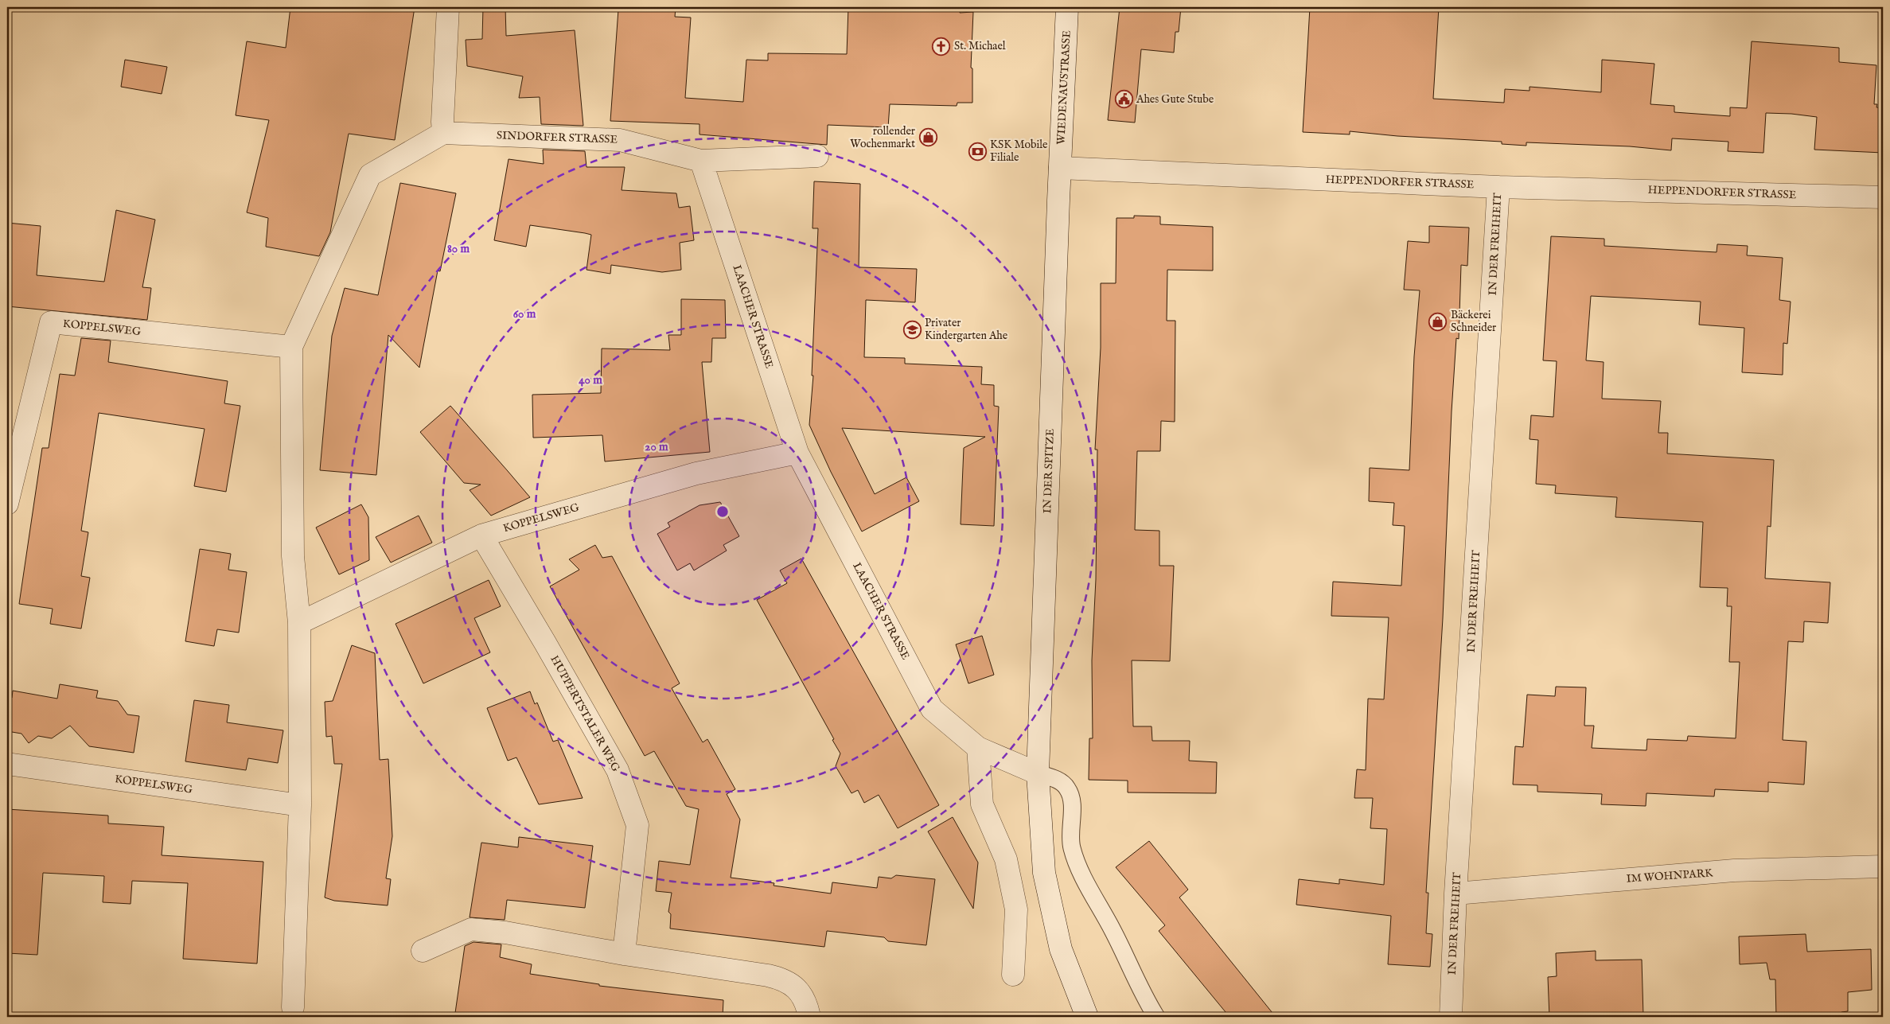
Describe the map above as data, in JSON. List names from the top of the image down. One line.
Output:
{"streets":{"street":["WIEDENAUSTRASSE","SINDORFER STRASSE","HEPPENDORFER STRASSE","IN DER FREIHEIT","LAACHER STRASSE","KOPPELSWEG","IN DER SPITZE","HUPPERTSTALER WEG","IM WOHNPARK"]},"crossings":[["WIEDENAUSTRASSE","HEPPENDORFER STRASSE"],["WIEDENAUSTRASSE","IN DER SPITZE"],["SINDORFER STRASSE","LAACHER STRASSE"],["HEPPENDORFER STRASSE","IN DER FREIHEIT"],["HEPPENDORFER STRASSE","IN DER SPITZE"],["IN DER FREIHEIT","IM WOHNPARK"],["LAACHER STRASSE","KOPPELSWEG"],["LAACHER STRASSE","IN DER SPITZE"],["KOPPELSWEG","HUPPERTSTALER WEG"]],"places":{"church":["St. Michael"],"public building":["Ahes Gute Stube"],"shop":["rollender Wochenmarkt","Bäckerei Schneider"],"bank":["KSK Mobile Filiale"],"school or university":["Privater Kindergarten Ahe"]},"rings":["80 m","60 m","40 m","20 m"]}
